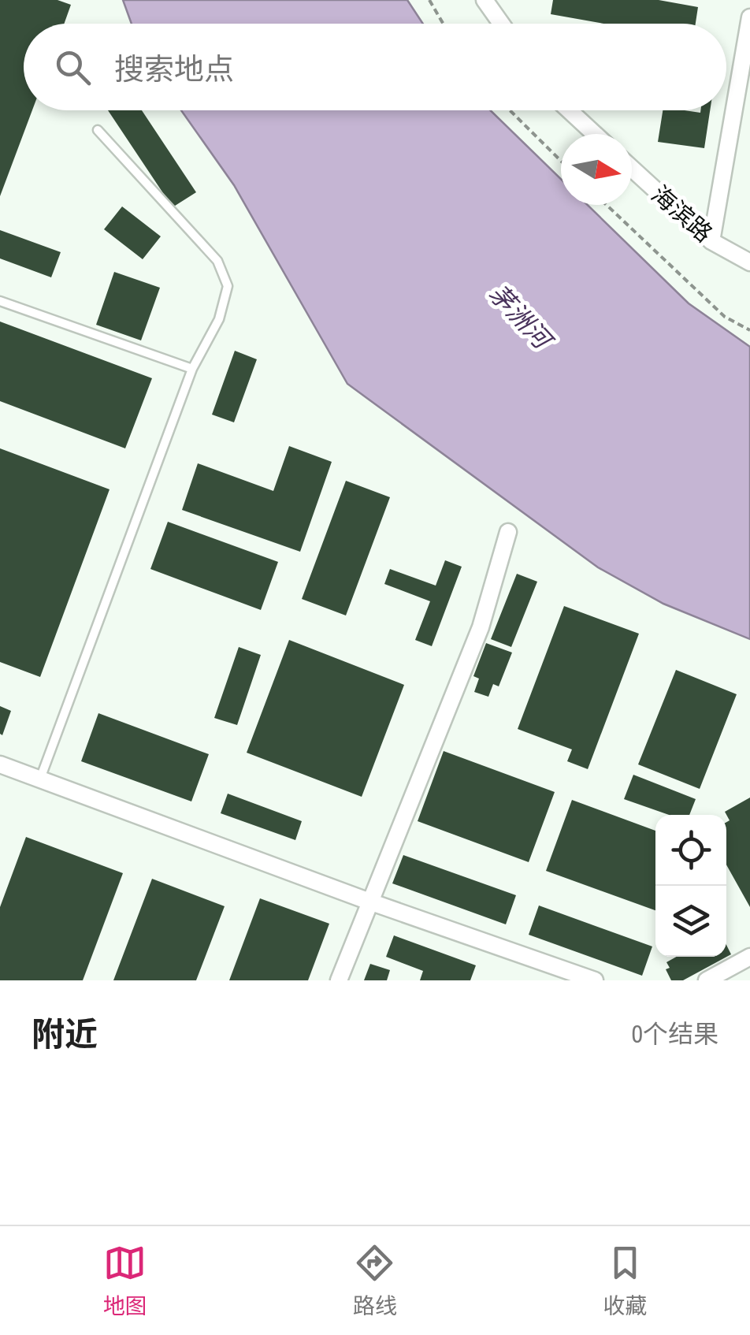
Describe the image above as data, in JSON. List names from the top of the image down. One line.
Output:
{"streets":{"street":["海滨路"]},"water":["茅洲河"],"north":"right","page":{"search":"搜索地点","heading":["附近","0个结果"],"nav":["地图","路线","收藏"]}}
